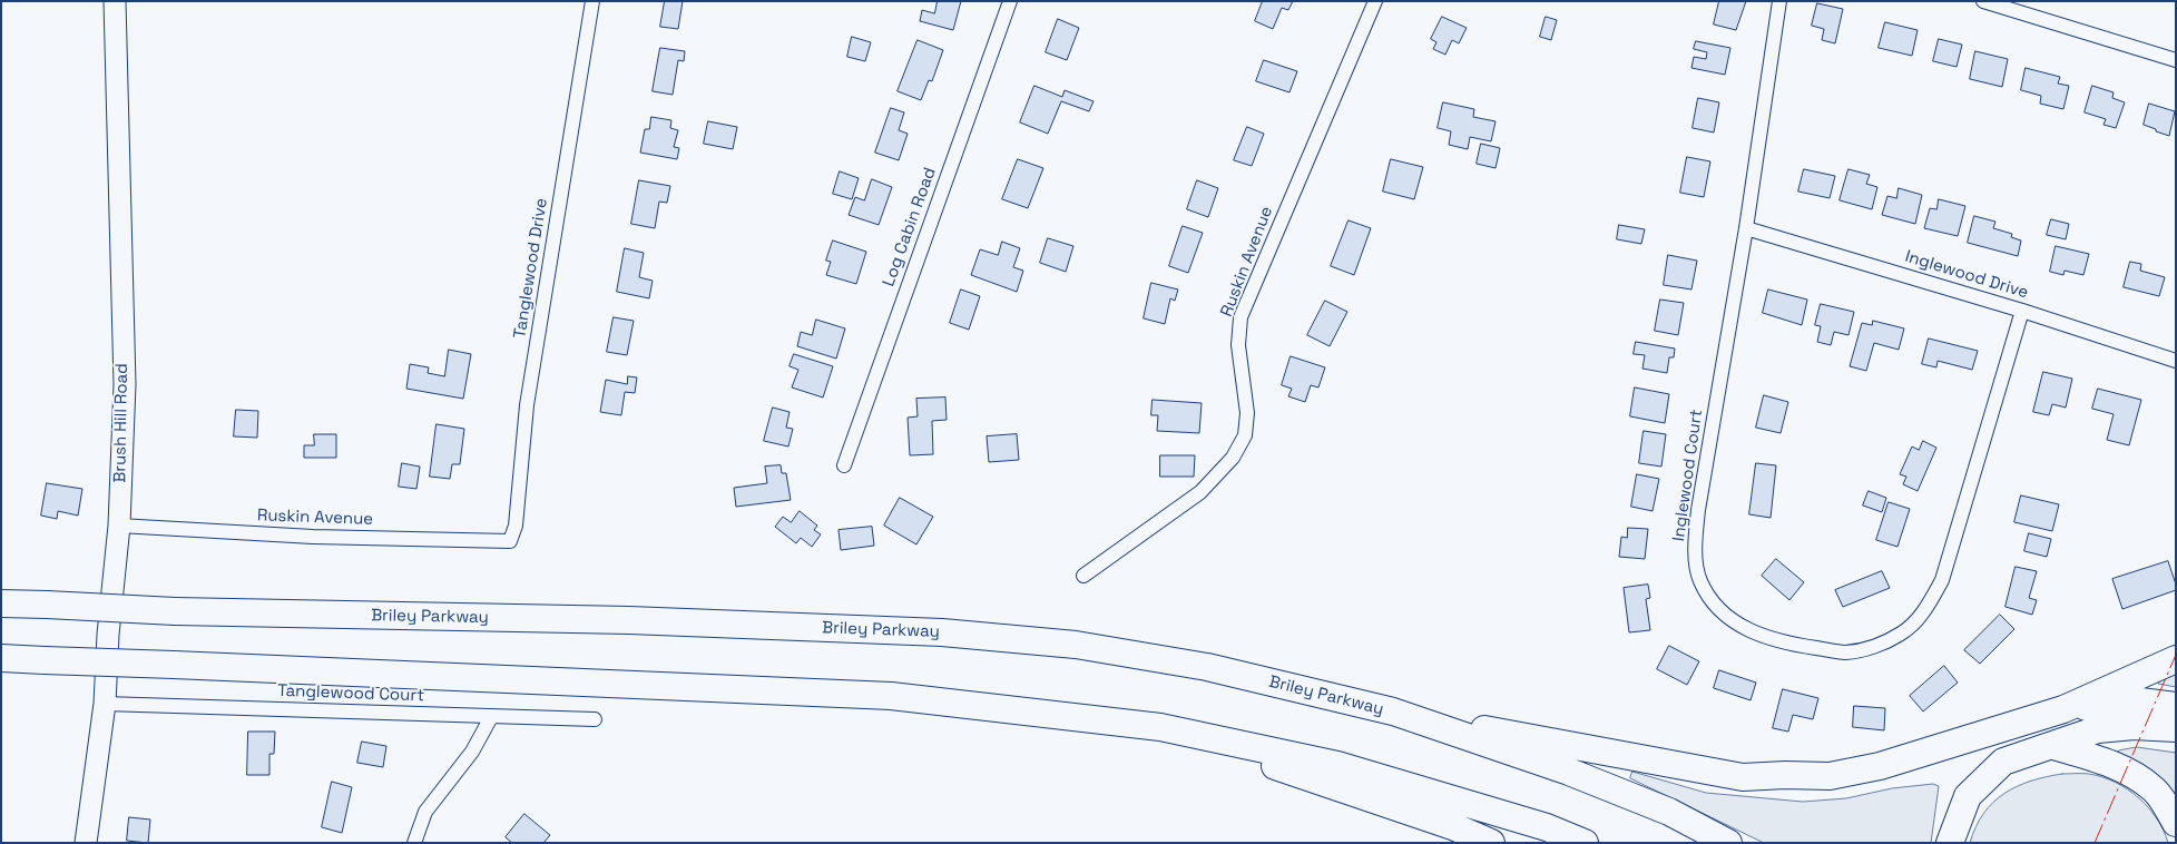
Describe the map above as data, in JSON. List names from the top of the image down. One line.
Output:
{"streets":{"highway":["Briley Parkway"],"street":["Log Cabin Road","Ruskin Avenue","Tanglewood Drive","Inglewood Drive","Brush Hill Road","Inglewood Court","Tanglewood Court"]},"crossings":[["Ruskin Avenue","Tanglewood Drive"],["Ruskin Avenue","Brush Hill Road"],["Inglewood Drive","Inglewood Court"],["Brush Hill Road","Tanglewood Court"]]}
